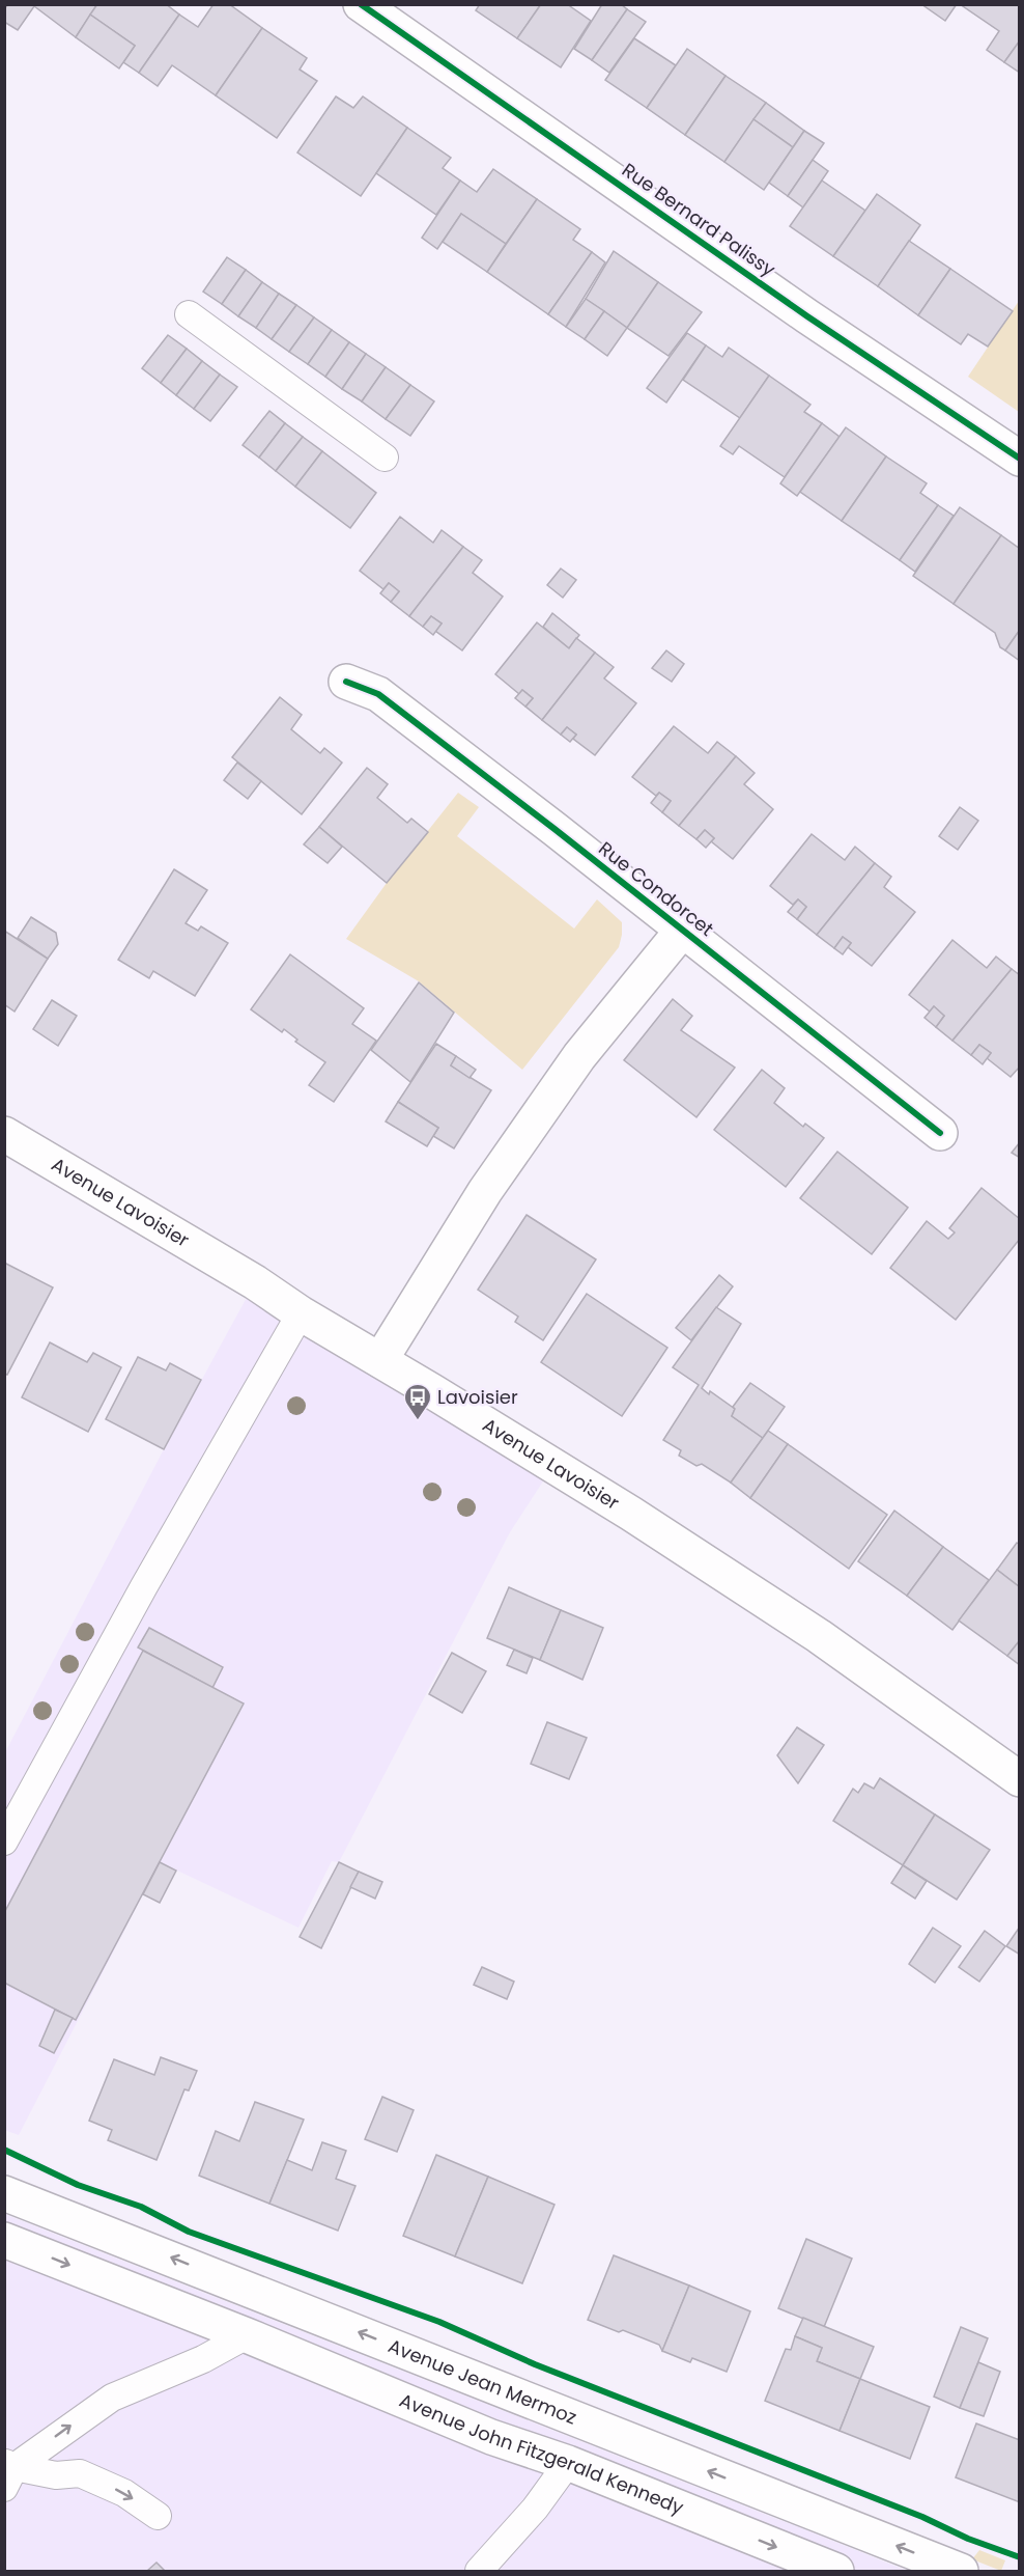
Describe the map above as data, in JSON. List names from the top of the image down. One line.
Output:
{"streets":{"main road":["Rue Bernard Palissy","Rue Condorcet","Avenue Lavoisier","Avenue Jean Mermoz","Avenue John Fitzgerald Kennedy"]},"one_way":["Avenue Jean Mermoz","Avenue John Fitzgerald Kennedy"],"places":{"bus stop":["Lavoisier"]}}
